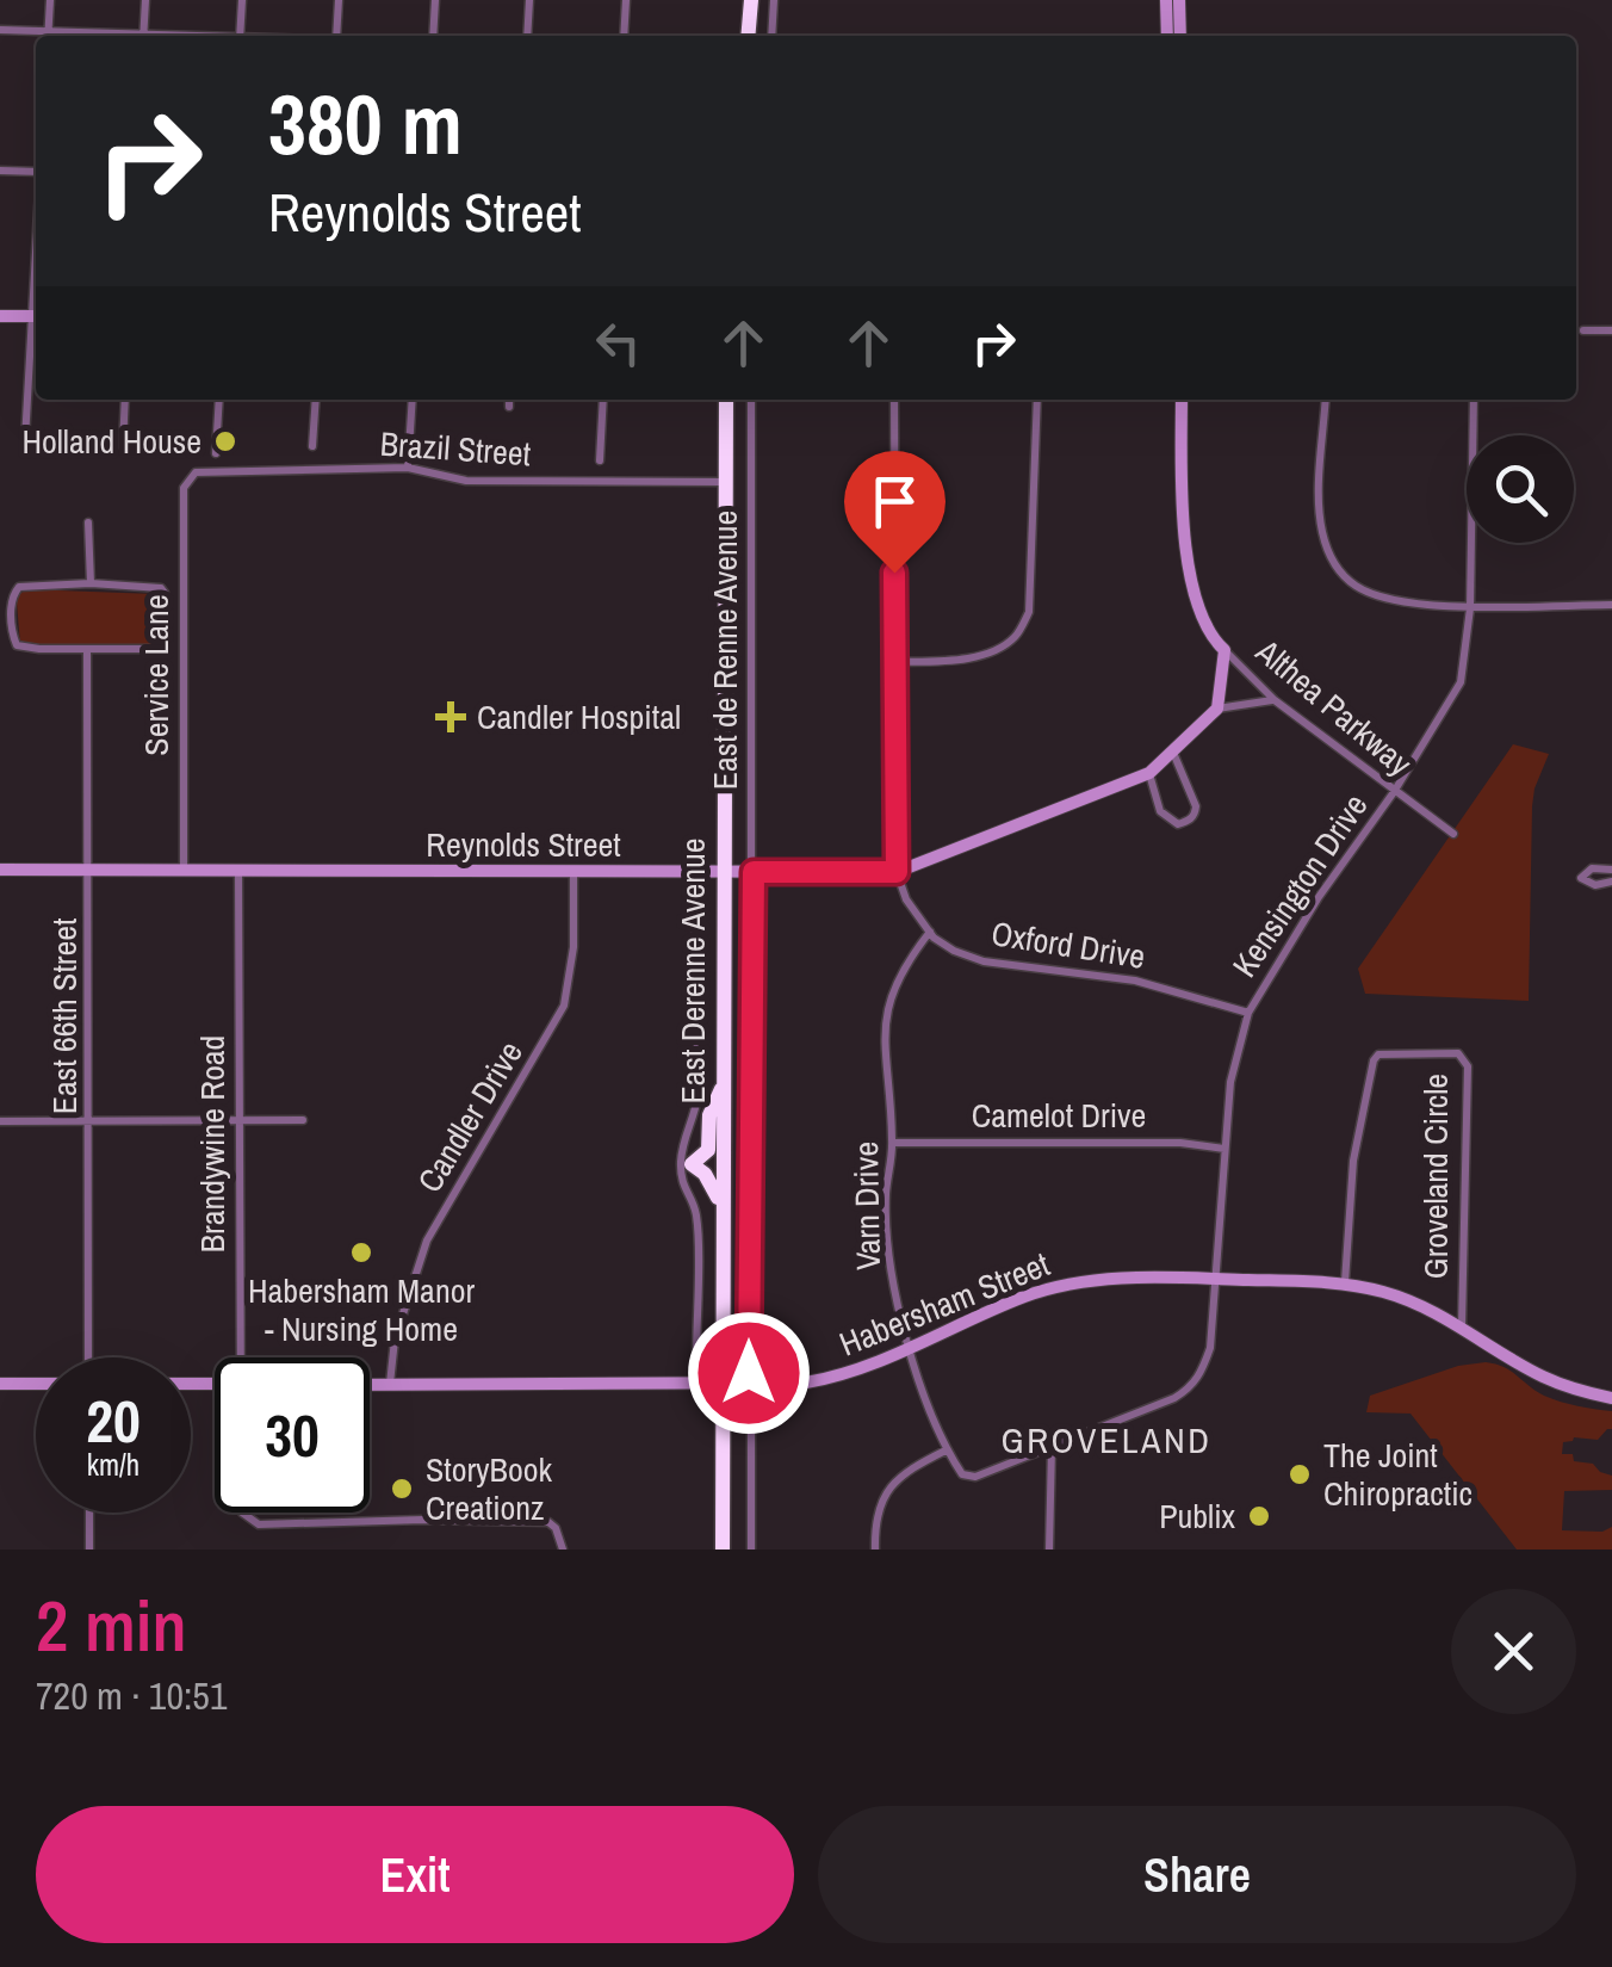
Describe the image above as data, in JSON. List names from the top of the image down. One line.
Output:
{"streets":{"highway":["East Derenne Avenue"],"street":["Brazil Street","East de Renne Avenue","Service Lane","Althea Parkway","Reynolds Street","Kensington Drive","Oxford Drive","East 66th Street","Camelot Drive","Candler Drive","Brandywine Road","Groveland Circle","Varn Drive","Habersham Street"]},"crossings":[["Brazil Street","Service Lane"],["Brazil Street","East Derenne Avenue"],["East de Renne Avenue","Reynolds Street"],["East de Renne Avenue","Habersham Street"],["Service Lane","Reynolds Street"],["Althea Parkway","Kensington Drive"],["Reynolds Street","Oxford Drive"],["Reynolds Street","East Derenne Avenue"],["Reynolds Street","East 66th Street"],["Reynolds Street","Candler Drive"],["Reynolds Street","Brandywine Road"],["Kensington Drive","Oxford Drive"],["Kensington Drive","Camelot Drive"],["Kensington Drive","Habersham Street"],["Oxford Drive","Varn Drive"],["East Derenne Avenue","Habersham Street"],["Camelot Drive","Varn Drive"],["Candler Drive","Habersham Street"],["Groveland Circle","Habersham Street"],["Varn Drive","Habersham Street"]],"districts":["GROVELAND"],"places":{"other":["Holland House","Habersham Manor - Nursing Home","The Joint Chiropractic","StoryBook Creationz","Publix"],"health":["Candler Hospital"]},"page":{"turn":["380 m","Reynolds Street"],"speed":"20 km/h","limit":"30","heading":["2 min","720 m · 10:51"],"buttons":["Exit","Share"]}}
